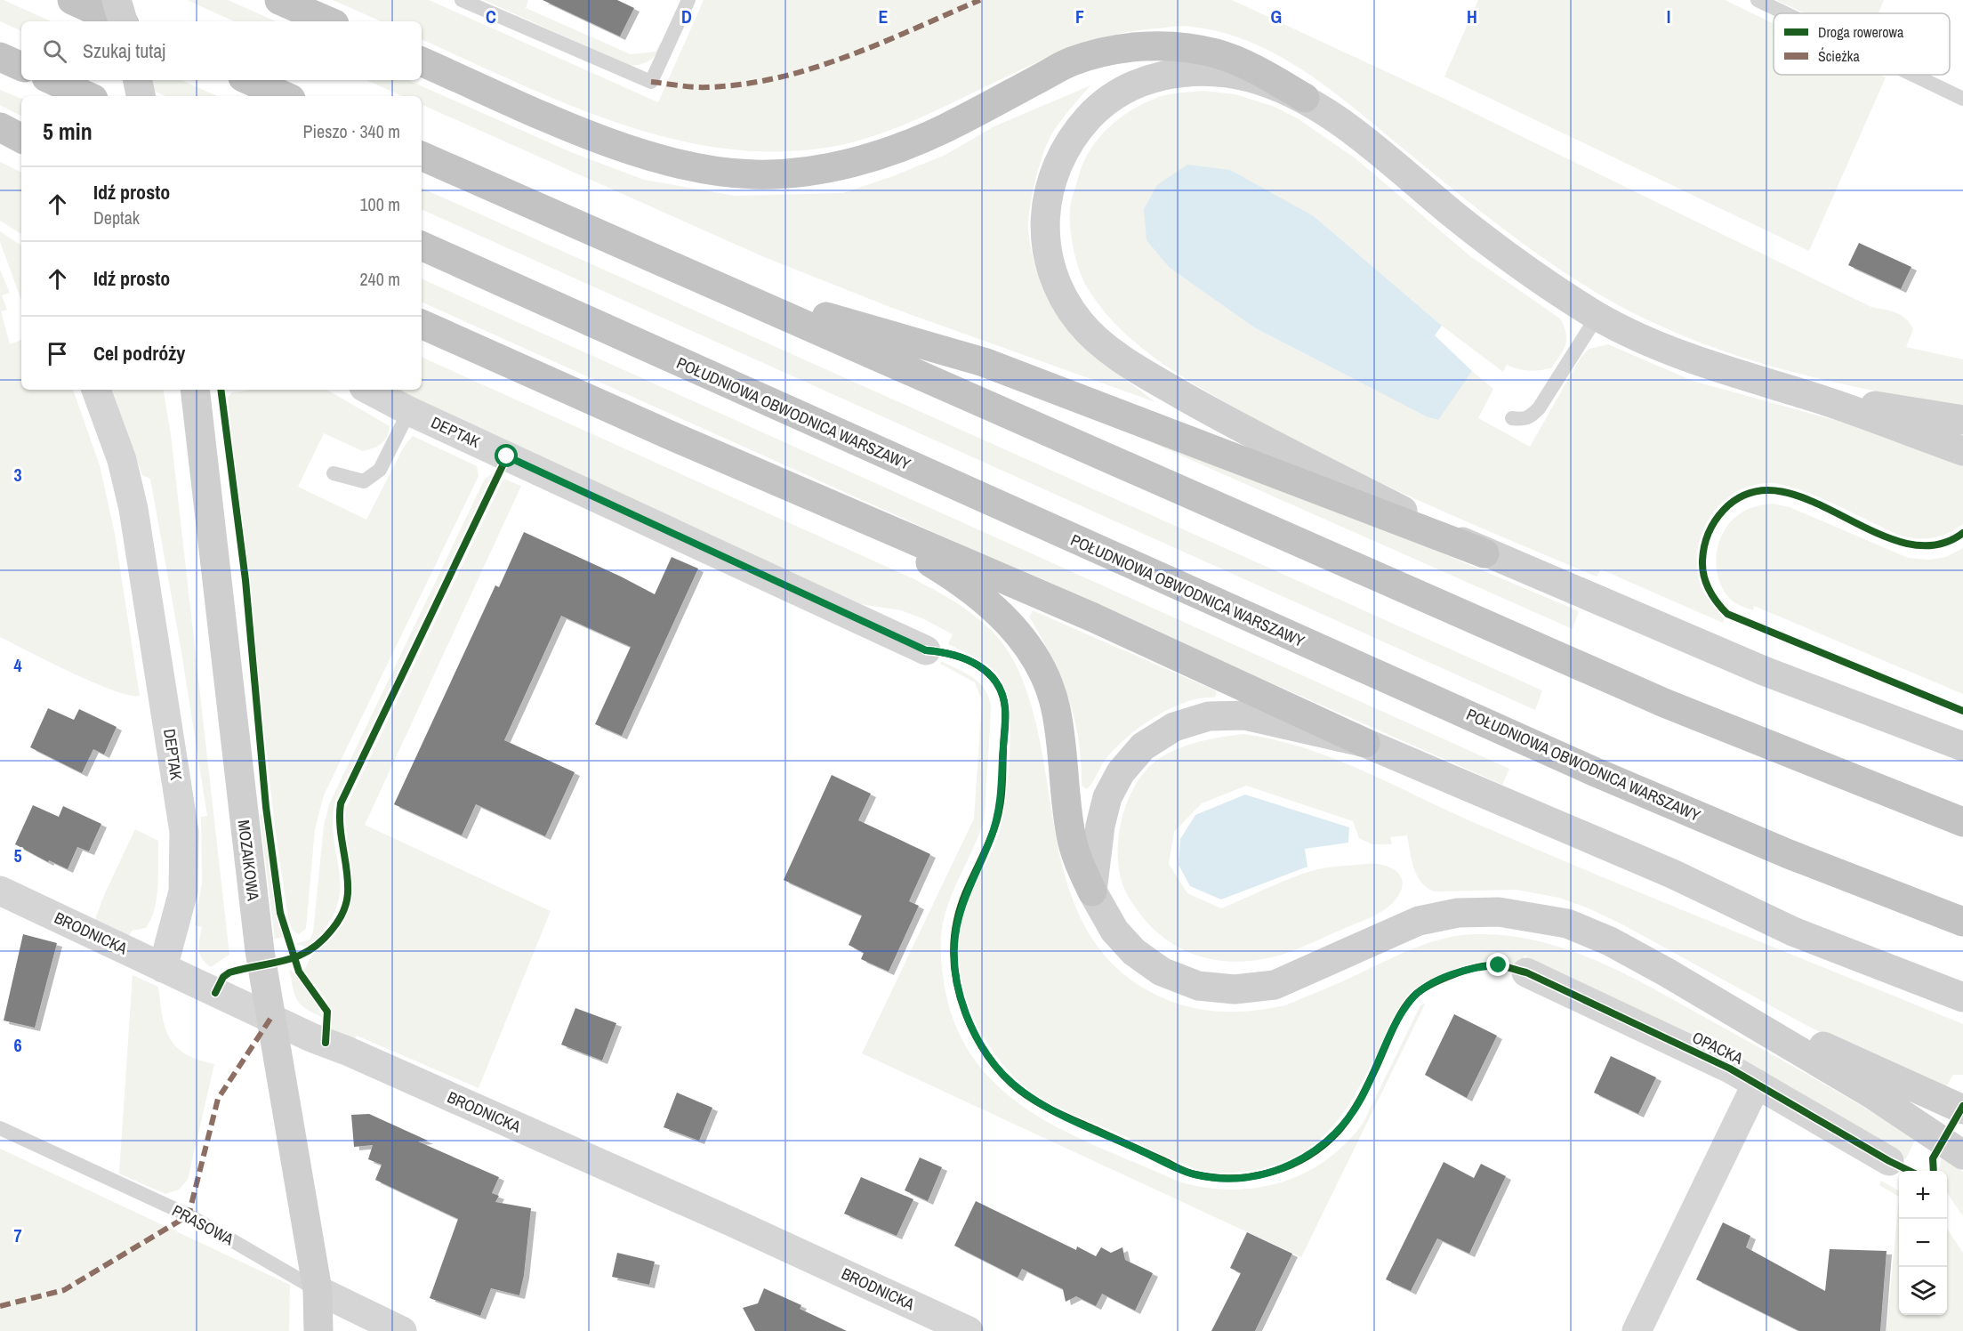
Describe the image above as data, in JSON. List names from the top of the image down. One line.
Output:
{"streets":{"highway":["POŁUDNIOWA OBWODNICA WARSZAWY"],"main road":["MOZAIKOWA"],"street":["DEPTAK","BRODNICKA","OPACKA","PRASOWA"]},"crossings":[["DEPTAK","BRODNICKA"],["MOZAIKOWA","BRODNICKA"],["MOZAIKOWA","PRASOWA"]],"legend":["Droga rowerowa","Ścieżka"],"page":{"search":"Szukaj tutaj","heading":["5 min","Pieszo · 340 m"],"list":[["Idź prosto","Deptak","100 m"],["Idź prosto","240 m"],"Cel podróży"],"map_buttons":["+","−"]},"grid":{"columns":["C","D","E","F","G","H","I"],"rows":["3","4","5","6","7"]}}
